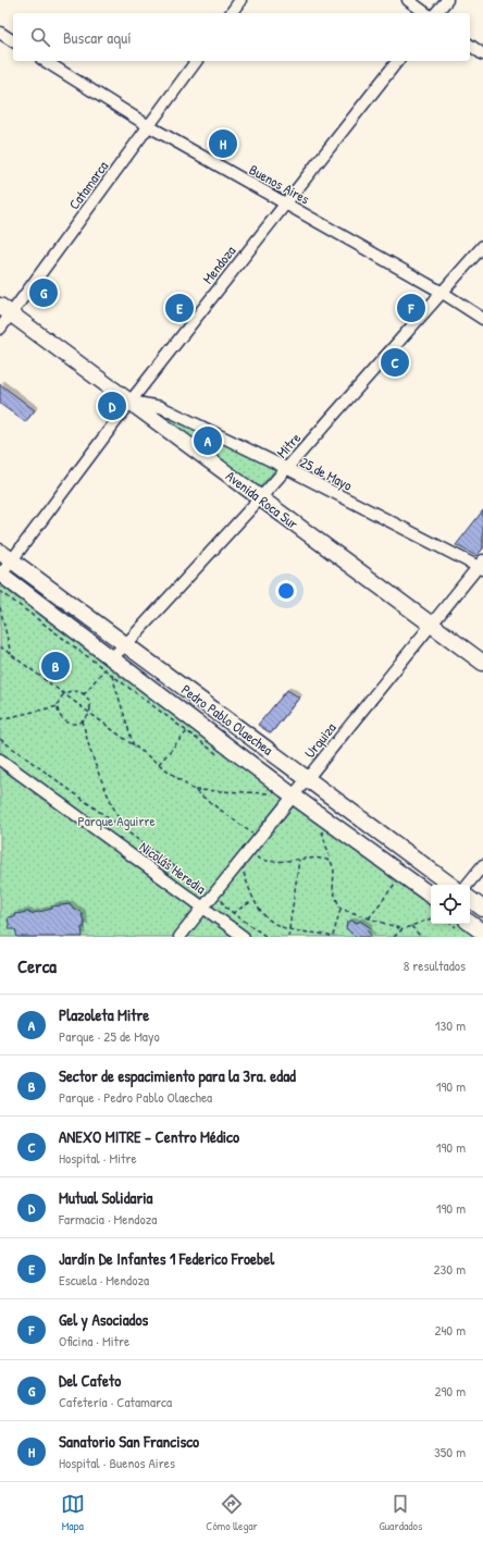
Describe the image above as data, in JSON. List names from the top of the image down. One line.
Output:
{"streets":{"street":["Buenos Aires","Catamarca","Mendoza","Mitre","25 de Mayo","Avenida Roca Sur","Pedro Pablo Olaechea","Urquiza","Nicolás Heredia"]},"crossings":[["Buenos Aires","Catamarca"],["Buenos Aires","Mendoza"],["Buenos Aires","Mitre"],["Catamarca","Avenida Roca Sur"],["Mendoza","25 de Mayo"],["Mendoza","Avenida Roca Sur"],["Mendoza","Pedro Pablo Olaechea"],["Mitre","25 de Mayo"],["Mitre","Avenida Roca Sur"],["Mitre","Pedro Pablo Olaechea"],["25 de Mayo","Avenida Roca Sur"],["25 de Mayo","Urquiza"],["Avenida Roca Sur","Urquiza"],["Pedro Pablo Olaechea","Urquiza"],["Urquiza","Nicolás Heredia"]],"parks":["Parque Aguirre"],"page":{"search":"Buscar aquí","pins":["H","G","E","F","C","D","A","B"],"heading":["Cerca","8 resultados"],"list":[{"mark":"A","name":"Plazoleta Mitre","note":"Parque · 25 de Mayo","value":"130 m"},{"mark":"B","name":"Sector de espacimiento para la 3ra. edad","note":"Parque · Pedro Pablo Olaechea","value":"190 m"},{"mark":"C","name":"ANEXO MITRE - Centro Médico","note":"Hospital · Mitre","value":"190 m"},{"mark":"D","name":"Mutual Solidaria","note":"Farmacia · Mendoza","value":"190 m"},{"mark":"E","name":"Jardín De Infantes 1 Federico Froebel","note":"Escuela · Mendoza","value":"230 m"},{"mark":"F","name":"Gel y Asociados","note":"Oficina · Mitre","value":"240 m"},{"mark":"G","name":"Del Cafeto","note":"Cafetería · Catamarca","value":"290 m"},{"mark":"H","name":"Sanatorio San Francisco","note":"Hospital · Buenos Aires","value":"350 m"}],"nav":["Mapa","Cómo llegar","Guardados"]}}
